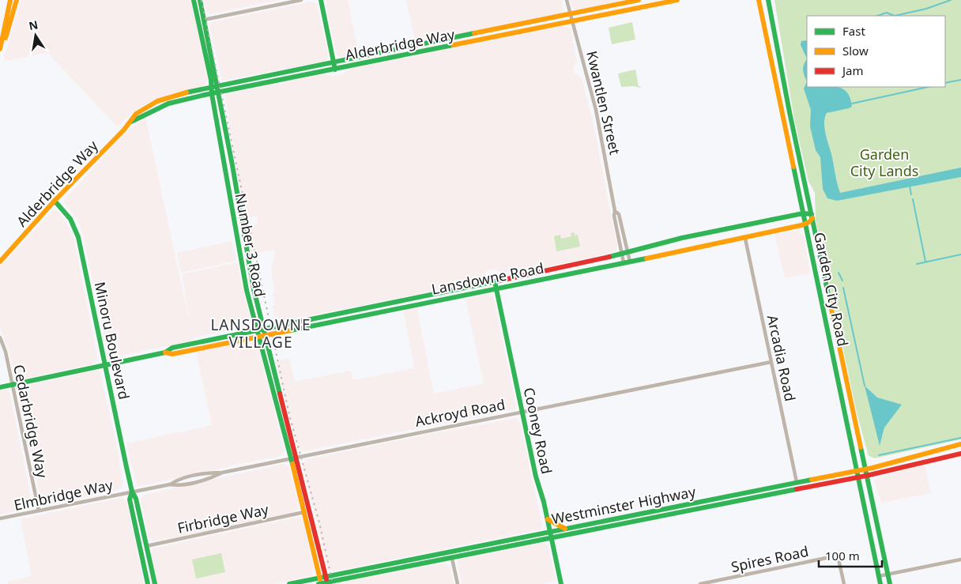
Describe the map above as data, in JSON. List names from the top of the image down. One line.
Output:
{"streets":{"main road":["Alderbridge Way","Number 3 Road","Lansdowne Road","Garden City Road","Minoru Boulevard","Cooney Road","Westminster Highway"],"street":["Kwantlen Street","Arcadia Road","Ackroyd Road","Cedarbridge Way","Elmbridge Way","Firbridge Way","Spires Road"]},"crossings":[["Alderbridge Way","Kwantlen Street"],["Alderbridge Way","Number 3 Road"],["Alderbridge Way","Minoru Boulevard"],["Kwantlen Street","Lansdowne Road"],["Number 3 Road","Lansdowne Road"],["Number 3 Road","Ackroyd Road"],["Number 3 Road","Westminster Highway"],["Number 3 Road","Firbridge Way"],["Lansdowne Road","Garden City Road"],["Lansdowne Road","Minoru Boulevard"],["Lansdowne Road","Arcadia Road"],["Lansdowne Road","Cedarbridge Way"],["Lansdowne Road","Cooney Road"],["Garden City Road","Westminster Highway"],["Minoru Boulevard","Ackroyd Road"],["Minoru Boulevard","Elmbridge Way"],["Minoru Boulevard","Firbridge Way"],["Arcadia Road","Ackroyd Road"],["Arcadia Road","Westminster Highway"],["Ackroyd Road","Cooney Road"],["Ackroyd Road","Elmbridge Way"],["Cedarbridge Way","Elmbridge Way"],["Cooney Road","Westminster Highway"]],"districts":["LANSDOWNE VILLAGE"],"parks":["Garden City Lands"],"legend":["Fast","Slow","Jam"],"scale_bar":"100 m","north":"top"}
